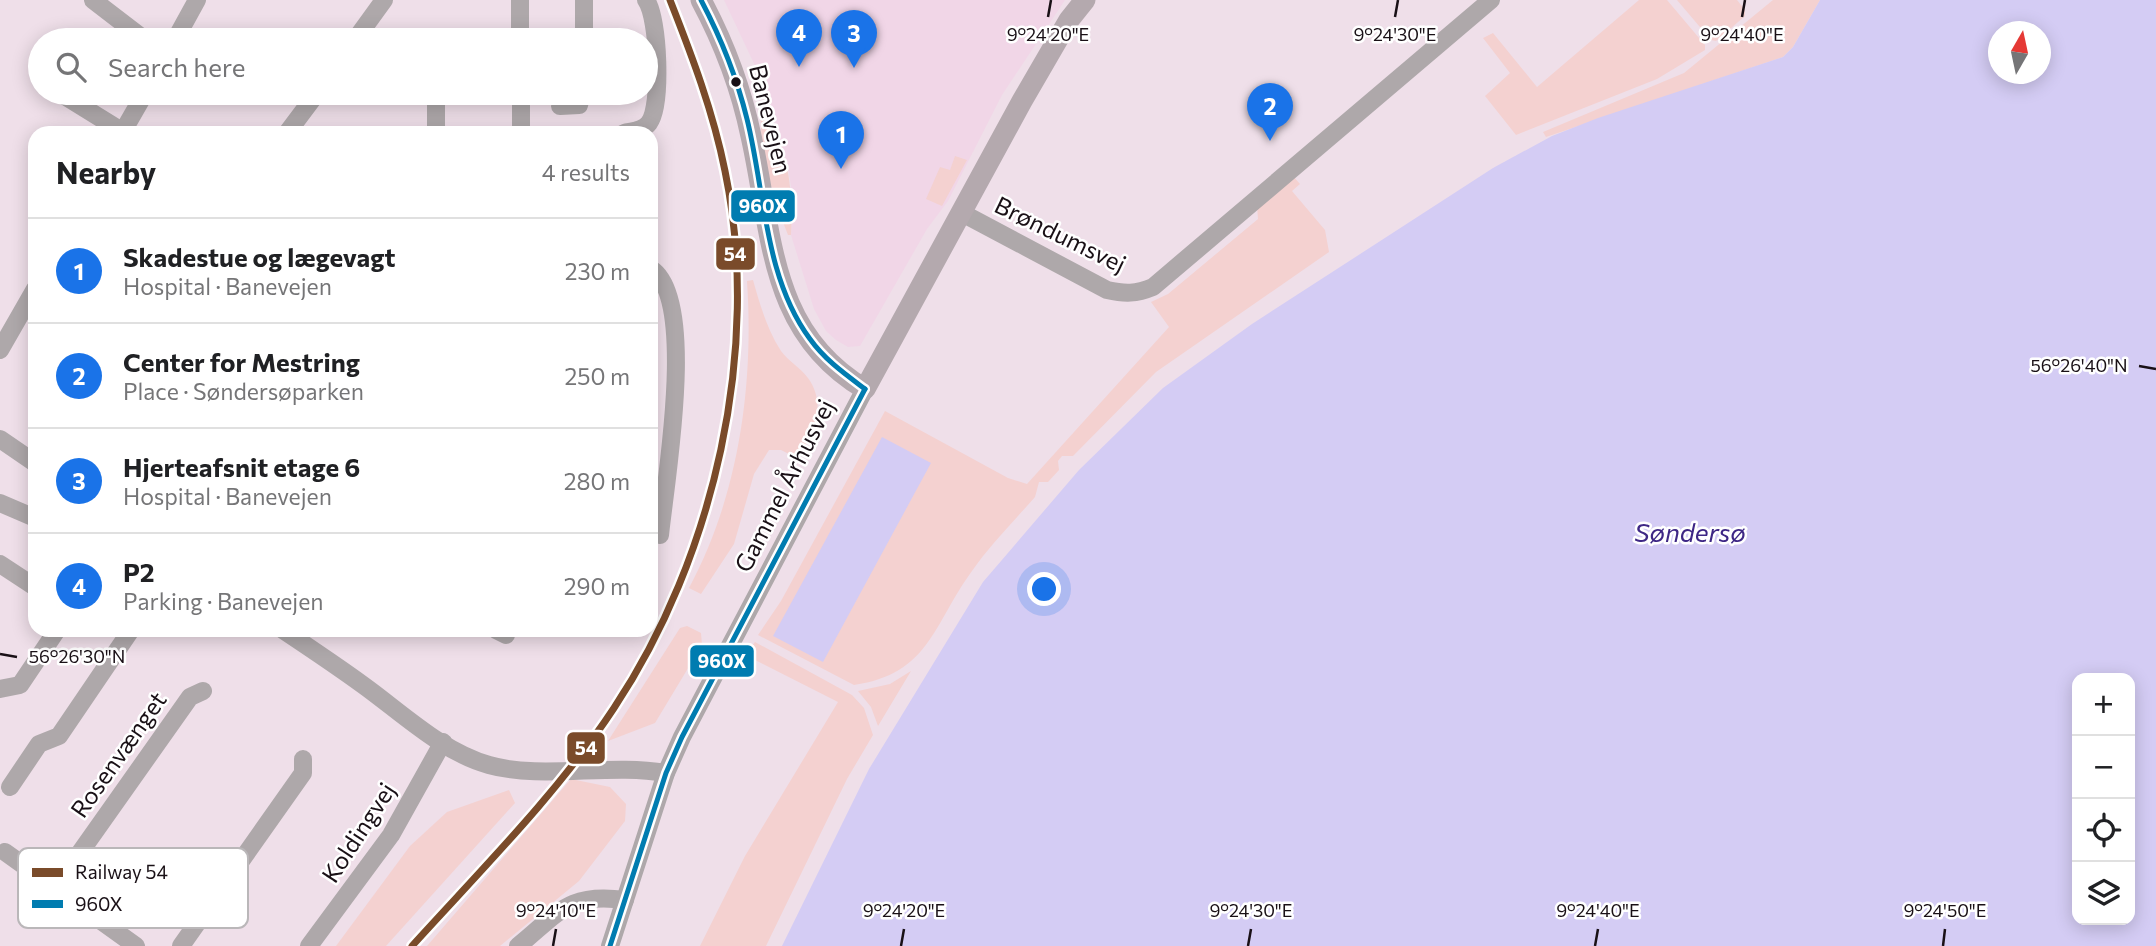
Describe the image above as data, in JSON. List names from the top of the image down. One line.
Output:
{"streets":{"main road":["Banevejen","Gammel Århusvej"],"street":["Brøndumsvej","Rosenvænget","Koldingvej"]},"crossings":[["Banevejen","Gammel Århusvej"],["Brøndumsvej","Gammel Århusvej"]],"water":["Søndersø"],"lines":["rail line 54","transit line 960X"],"legend":["Railway 54","960X"],"north":"top","page":{"pins":["4","3","2","1"],"search":"Search here","heading":["Nearby","4 results"],"list":[{"mark":"1","name":"Skadestue og lægevagt","note":"Hospital · Banevejen","value":"230 m"},{"mark":"2","name":"Center for Mestring","note":"Place · Søndersøparken","value":"250 m"},{"mark":"3","name":"Hjerteafsnit etage 6","note":"Hospital · Banevejen","value":"280 m"},{"mark":"4","name":"P2","note":"Parking · Banevejen","value":"290 m"}],"map_buttons":["+","−"]},"coordinates":["9°24'20\"E","9°24'30\"E","9°24'40\"E","56°26'40\"N","56°26'30\"N","9°24'10\"E","9°24'50\"E"]}
